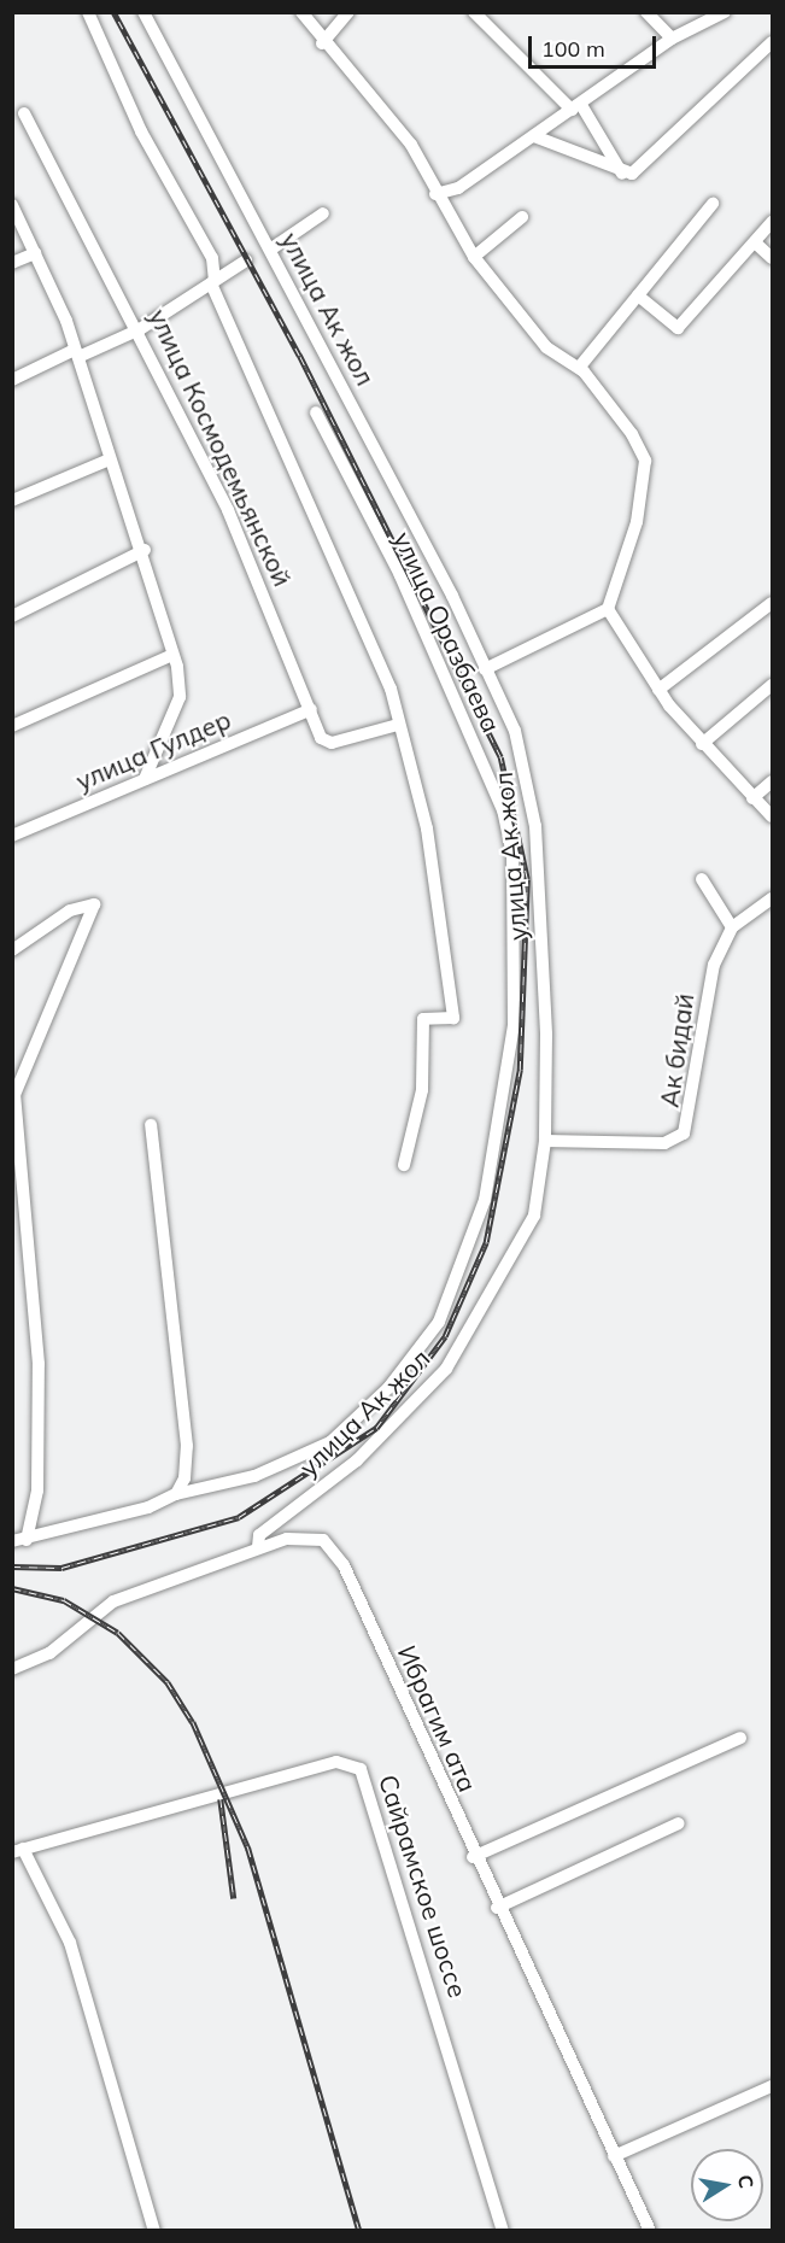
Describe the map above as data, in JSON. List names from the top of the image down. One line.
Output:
{"streets":{"street":["улица Ак жол","улица Космодемьянской","улица Оразбаева","улица Гулдер","Ак бидай","Ибрагим ата","Сайрамское шоссе"]},"crossings":[["улица Ак жол","Ак бидай"],["улица Ак жол","Ибрагим ата"],["улица Космодемьянской","улица Гулдер"]],"scale_bar":"100 m","north":"right"}
